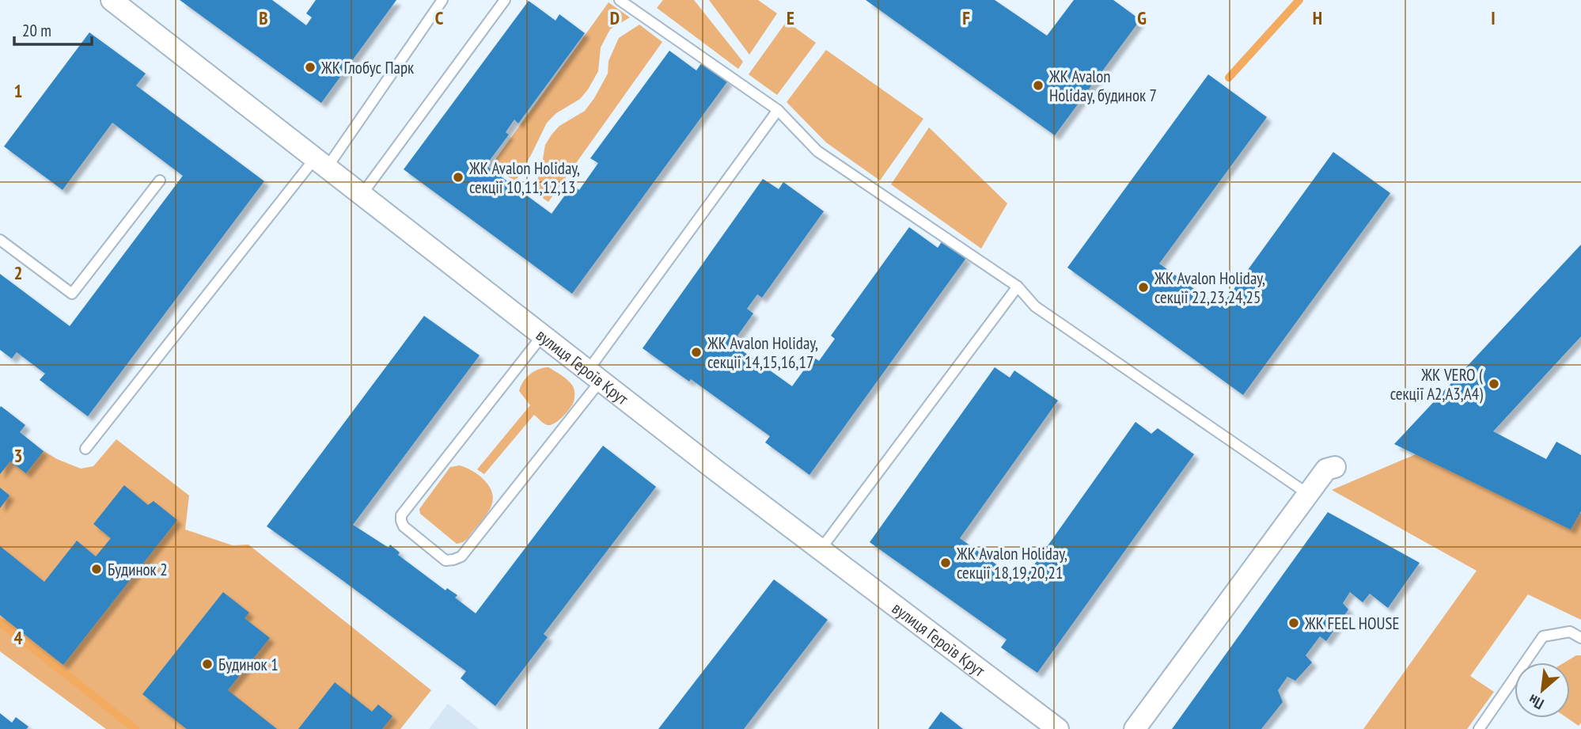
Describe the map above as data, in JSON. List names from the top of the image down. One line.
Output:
{"streets":{"street":["вулиця Героїв Крут"]},"places":["ЖК Глобус Парк","ЖК Avalon Holiday, будинок 7","ЖК Avalon Holiday, секції 10,11,12,13","ЖК Avalon Holiday, секції 22,23,24,25","ЖК Avalon Holiday, секції 14,15,16,17","ЖК VERO ( секції А2,А3,А4)","ЖК Avalon Holiday, секції 18,19,20,21","Будинок 2","ЖК FEEL HOUSE","Будинок 1"],"scale_bar":"20 m","north":"bottom left","grid":{"columns":["B","C","D","E","F","G","H","I"],"rows":["1","2","3","4"]}}
